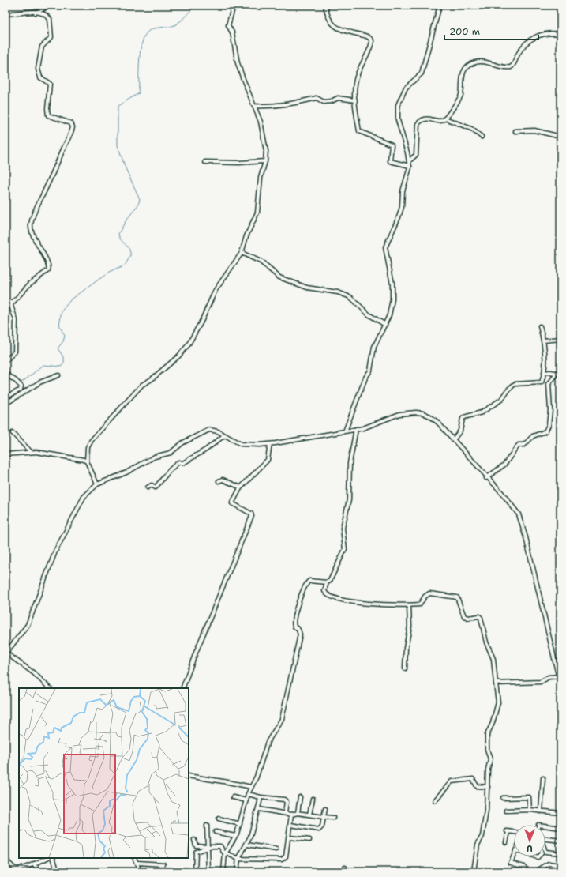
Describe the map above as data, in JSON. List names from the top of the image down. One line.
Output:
{"scale_bar":"200 m","north":"bottom"}
